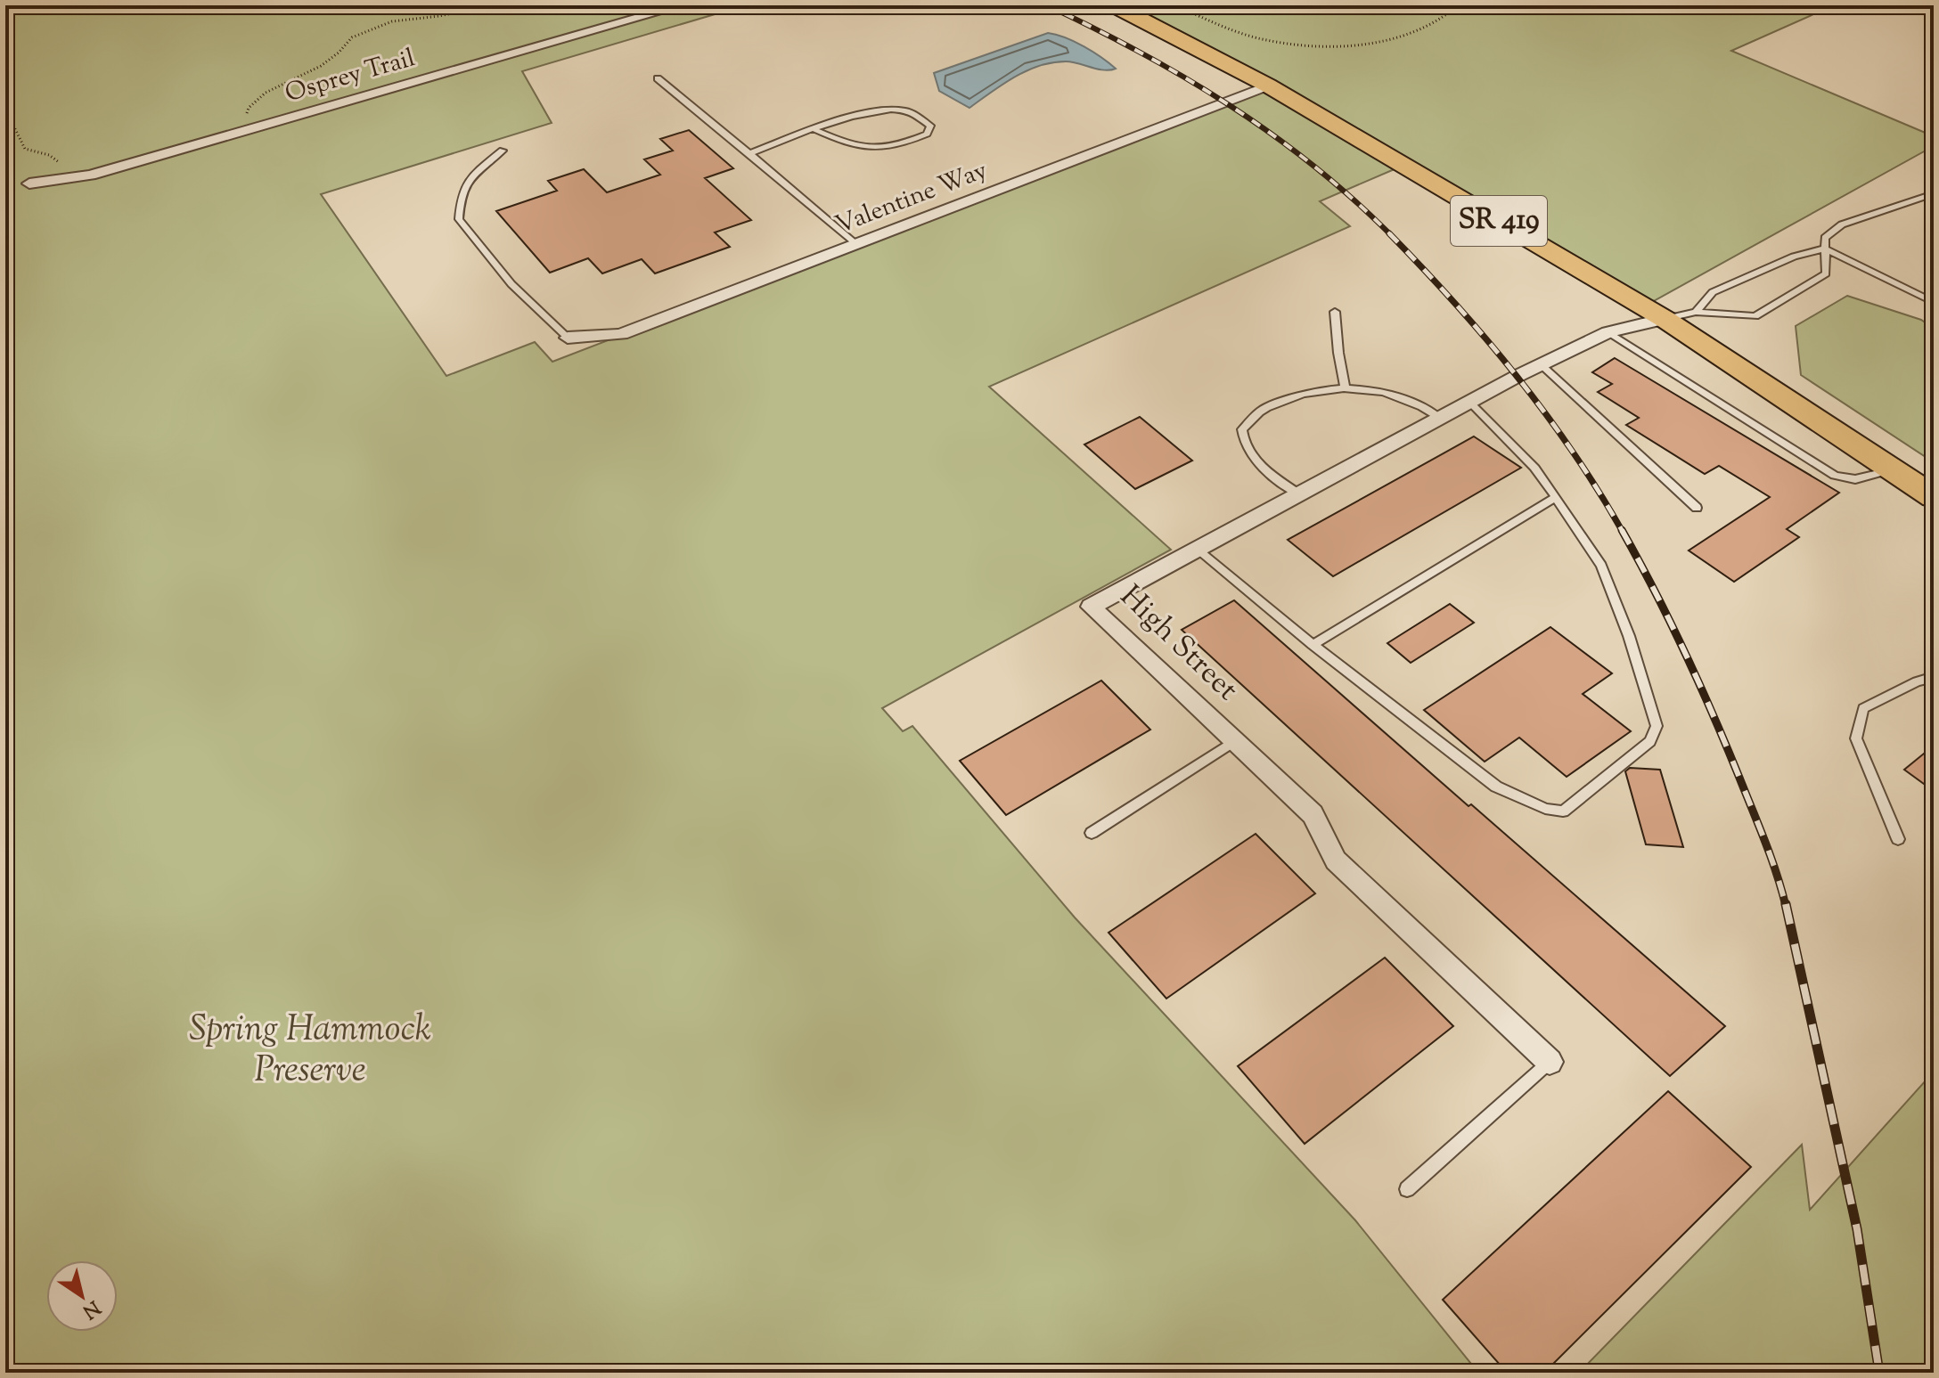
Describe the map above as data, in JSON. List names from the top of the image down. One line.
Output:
{"streets":{"main road":["SR 419"],"street":["Osprey Trail","Valentine Way","High Street"]},"crossings":[["Valentine Way","SR 419"],["SR 419","High Street"]],"parks":["Spring Hammock Preserve"],"north":"bottom right"}
